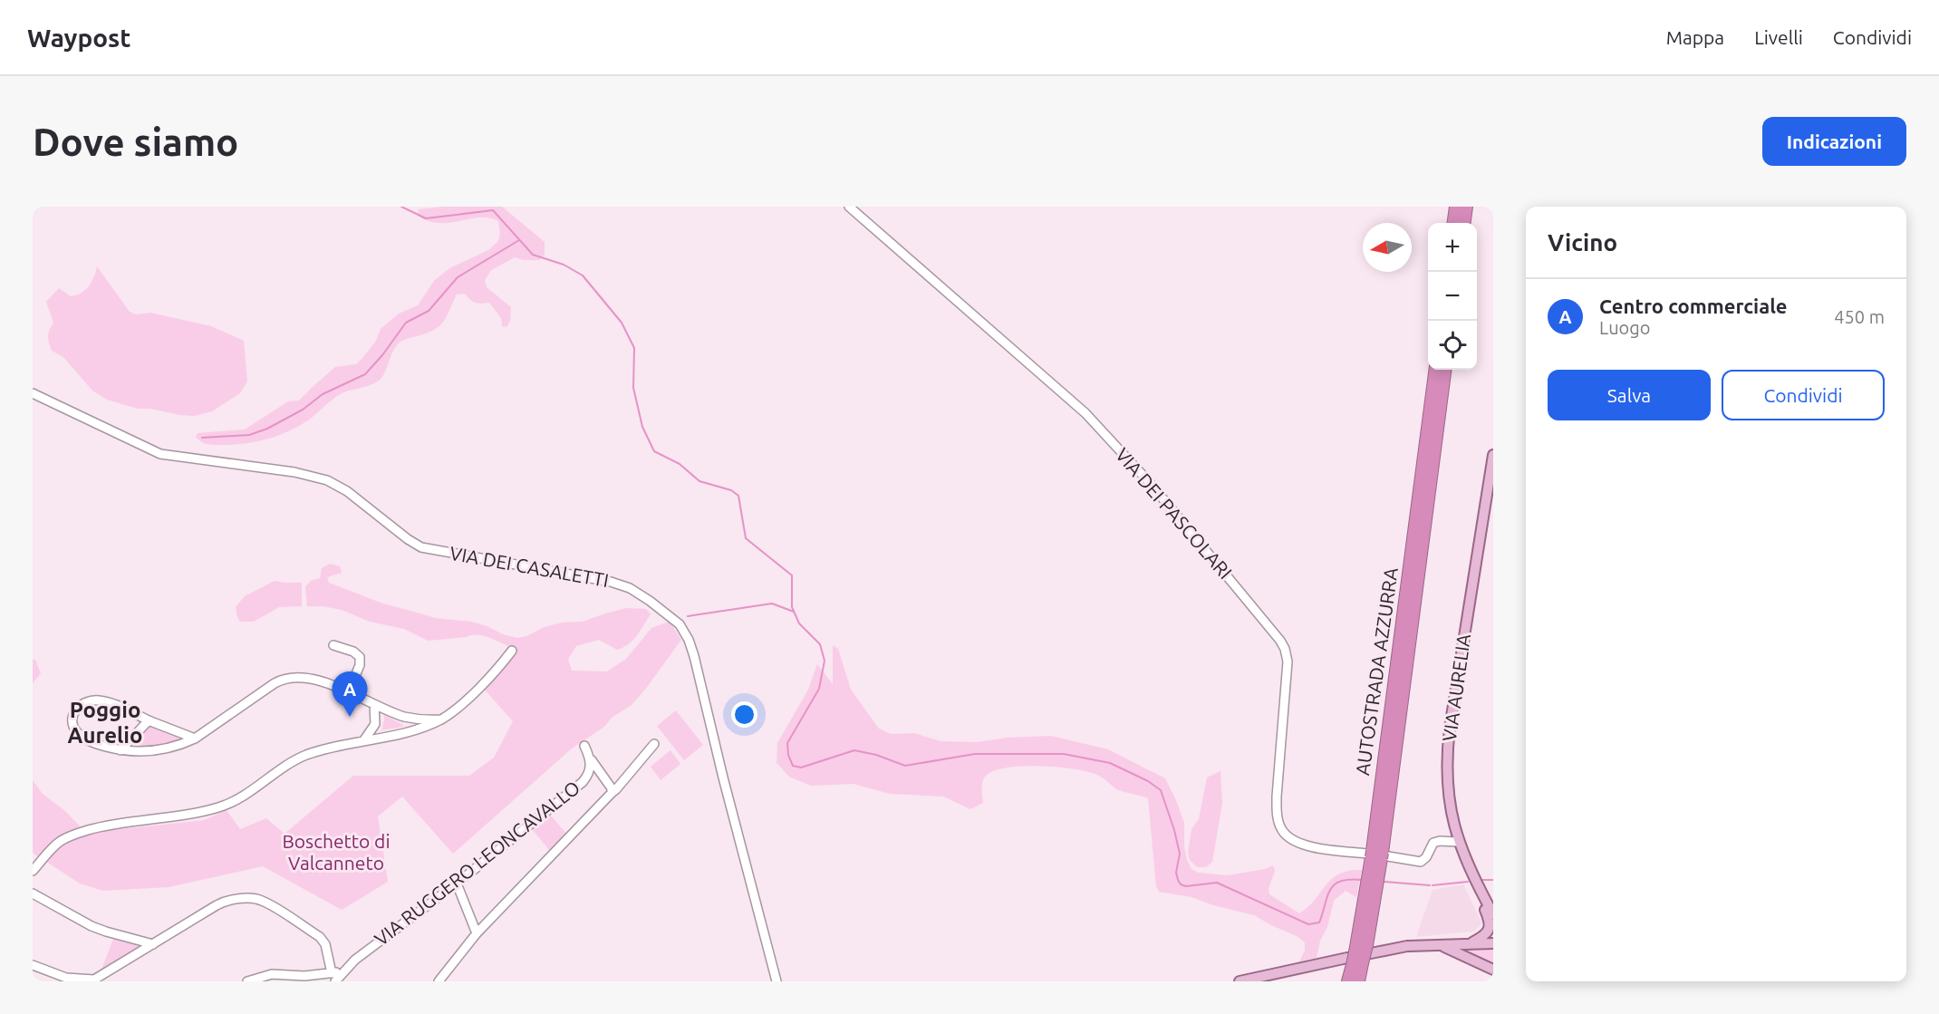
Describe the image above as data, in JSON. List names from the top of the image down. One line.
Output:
{"streets":{"highway":["AUTOSTRADA AZZURRA"],"main road":["VIA AURELIA"],"street":["VIA DEI PASCOLARI","VIA DEI CASALETTI","VIA RUGGERO LEONCAVALLO"]},"crossings":[["VIA DEI PASCOLARI","AUTOSTRADA AZZURRA"],["VIA DEI PASCOLARI","VIA AURELIA"]],"districts":["Poggio Aurelio"],"parks":["Boschetto di Valcanneto"],"north":"left","page":{"header":"Waypost","nav":["Mappa","Livelli","Condividi"],"buttons":["Indicazioni",["Salva","Condividi"]],"title":"Dove siamo","heading":"Vicino","map_buttons":["+","−"],"list":[{"mark":"A","name":"Centro commerciale","note":"Luogo","value":"450 m"}],"pins":"A"}}
